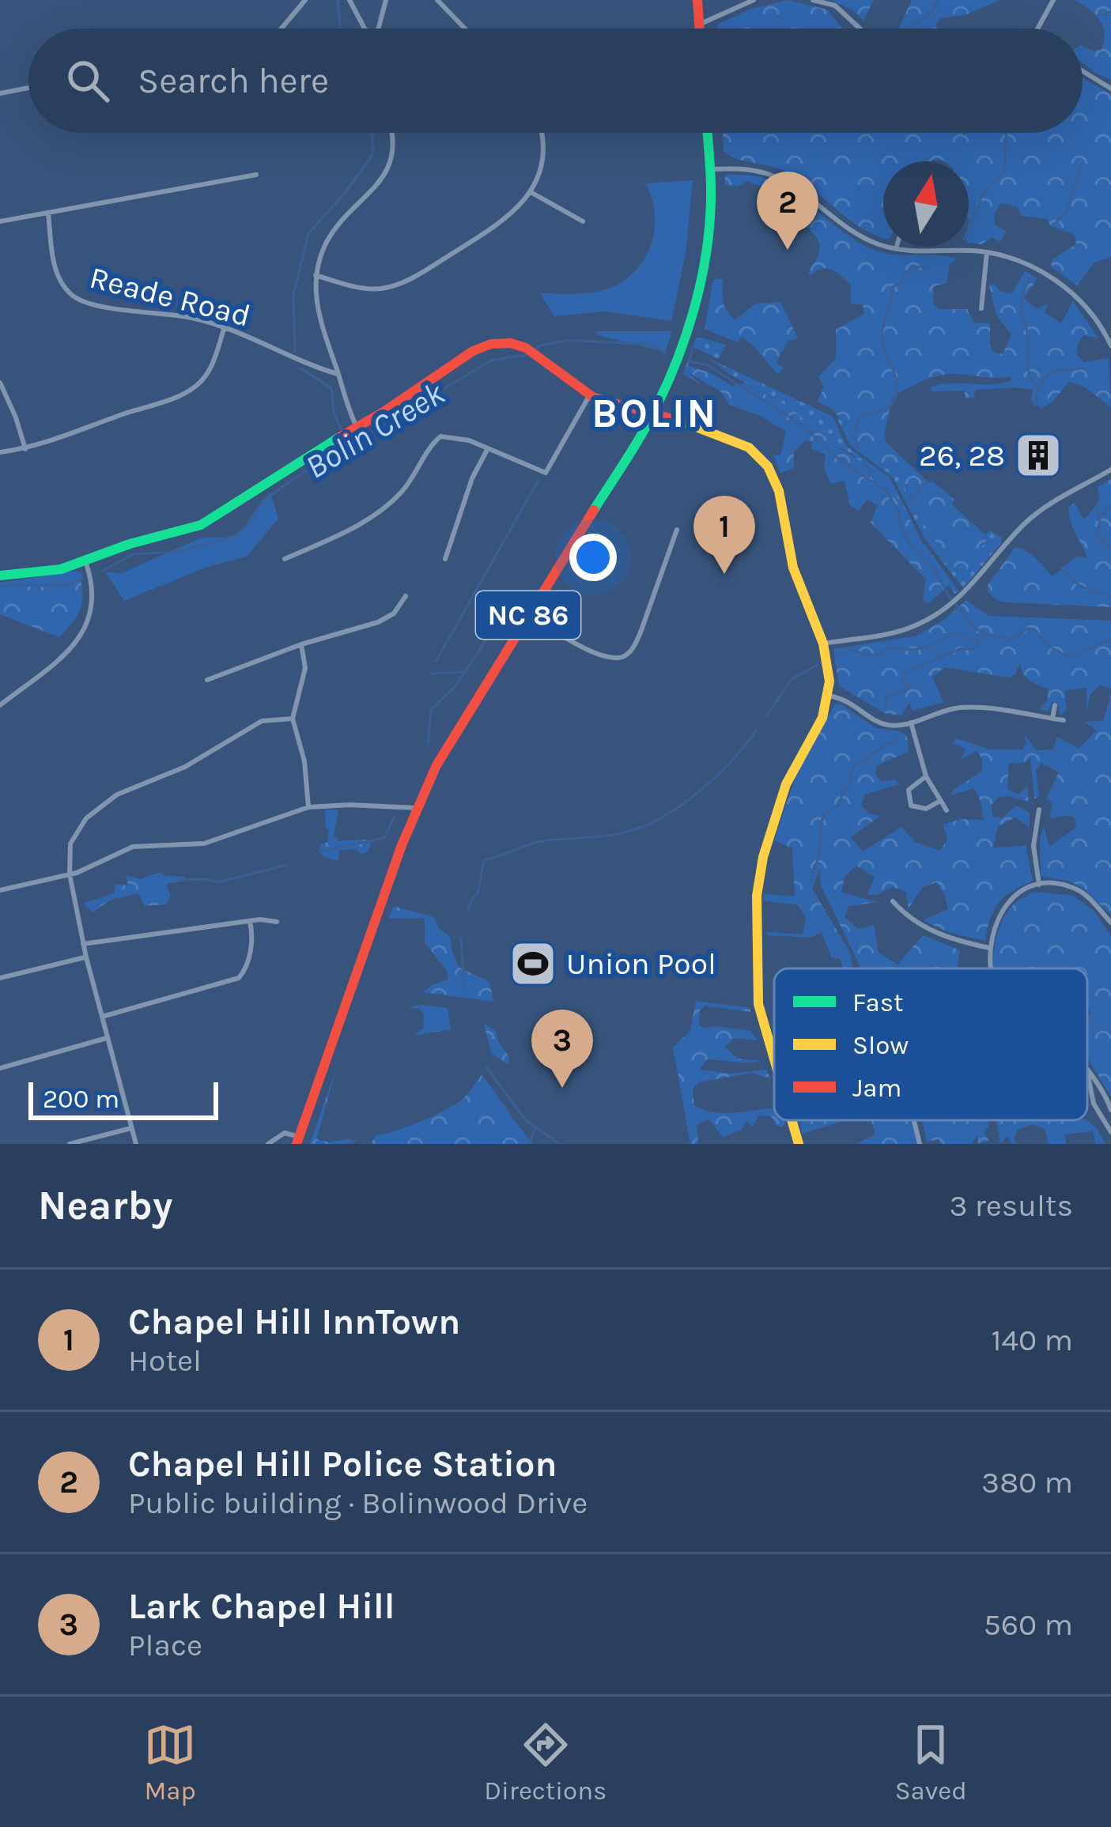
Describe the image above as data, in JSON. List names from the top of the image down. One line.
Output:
{"streets":{"street":["Reade Road","NC 86"]},"districts":["BOLIN"],"water":["Bolin Creek"],"places":{"building":["26, 28"],"sports":["Union Pool"]},"legend":["Fast","Slow","Jam"],"scale_bar":"200 m","north":"top","page":{"search":"Search here","pins":["2","1","3"],"scale":"200 m","heading":["Nearby","3 results"],"list":[{"mark":"1","name":"Chapel Hill InnTown","note":"Hotel","value":"140 m"},{"mark":"2","name":"Chapel Hill Police Station","note":"Public building · Bolinwood Drive","value":"380 m"},{"mark":"3","name":"Lark Chapel Hill","note":"Place","value":"560 m"}],"nav":["Map","Directions","Saved"]}}
